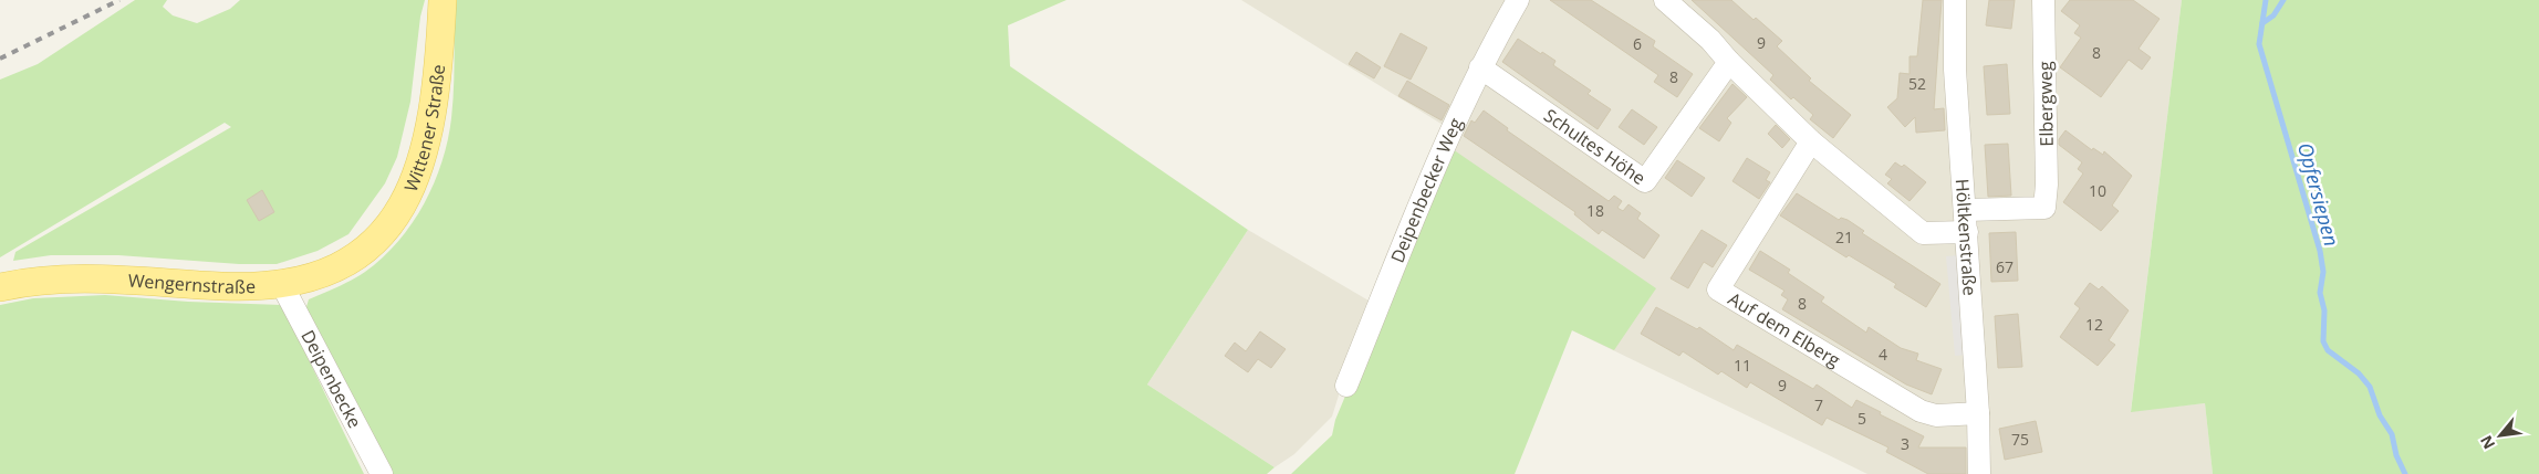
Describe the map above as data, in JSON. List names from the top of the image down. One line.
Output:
{"streets":{"main road":["Wittener Straße","Wengernstraße"],"street":["Elbergweg","Schultes Höhe","Deipenbecker Weg","Höltkenstraße","Auf dem Elberg","Deipenbecke"]},"crossings":[["Elbergweg","Höltkenstraße"],["Wittener Straße","Wengernstraße"],["Schultes Höhe","Deipenbecker Weg"],["Höltkenstraße","Auf dem Elberg"],["Wengernstraße","Deipenbecke"]],"water":["Opfersiepen"],"house_numbers":["9","6","8","8","52","10","18","21","67","8","12","4","11","9","7","5","75","3"],"north":"bottom left"}
